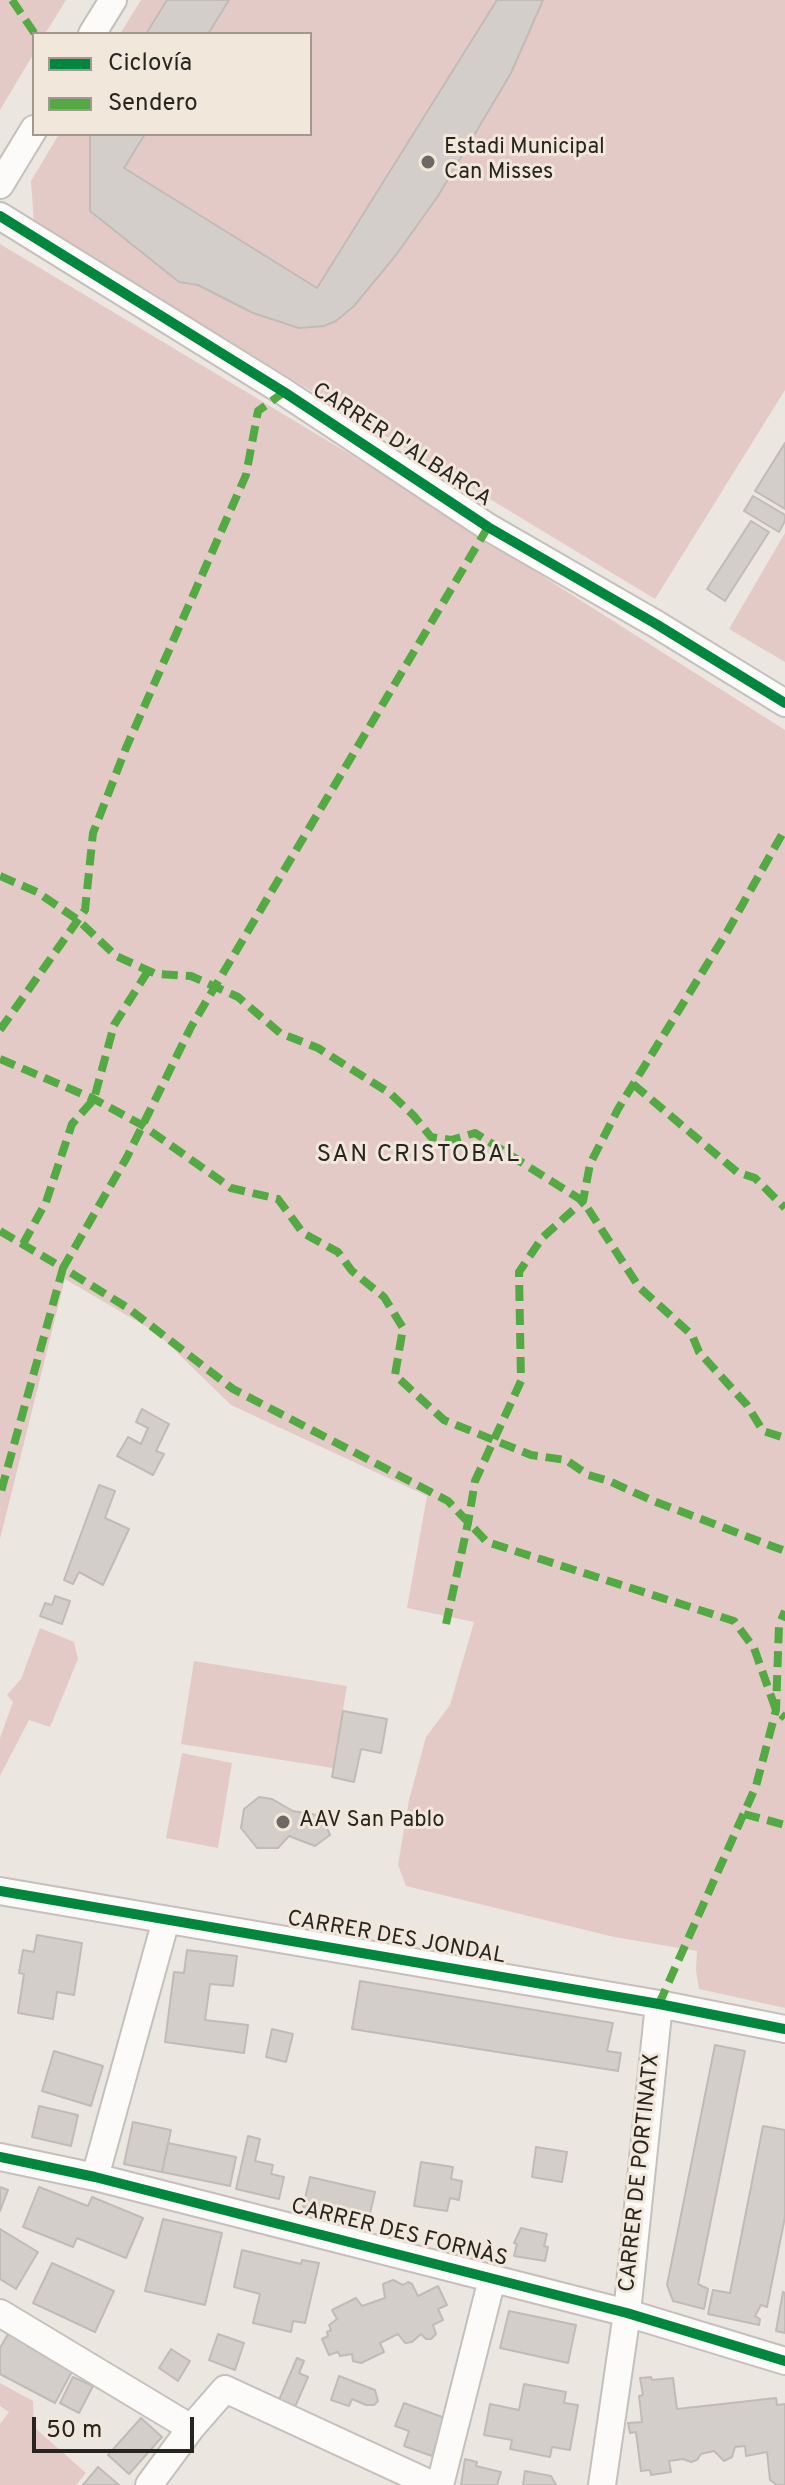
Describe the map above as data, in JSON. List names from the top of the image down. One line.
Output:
{"streets":{"street":["CARRER D'ALBARCA","CARRER DES JONDAL","CARRER DE PORTINATX","CARRER DES FORNÀS"]},"crossings":[["CARRER DES JONDAL","CARRER DE PORTINATX"],["CARRER DE PORTINATX","CARRER DES FORNÀS"]],"districts":["SAN CRISTOBAL"],"places":["Estadi Municipal Can Misses","AAV San Pablo"],"legend":["Ciclovía","Sendero"],"scale_bar":"50 m"}
